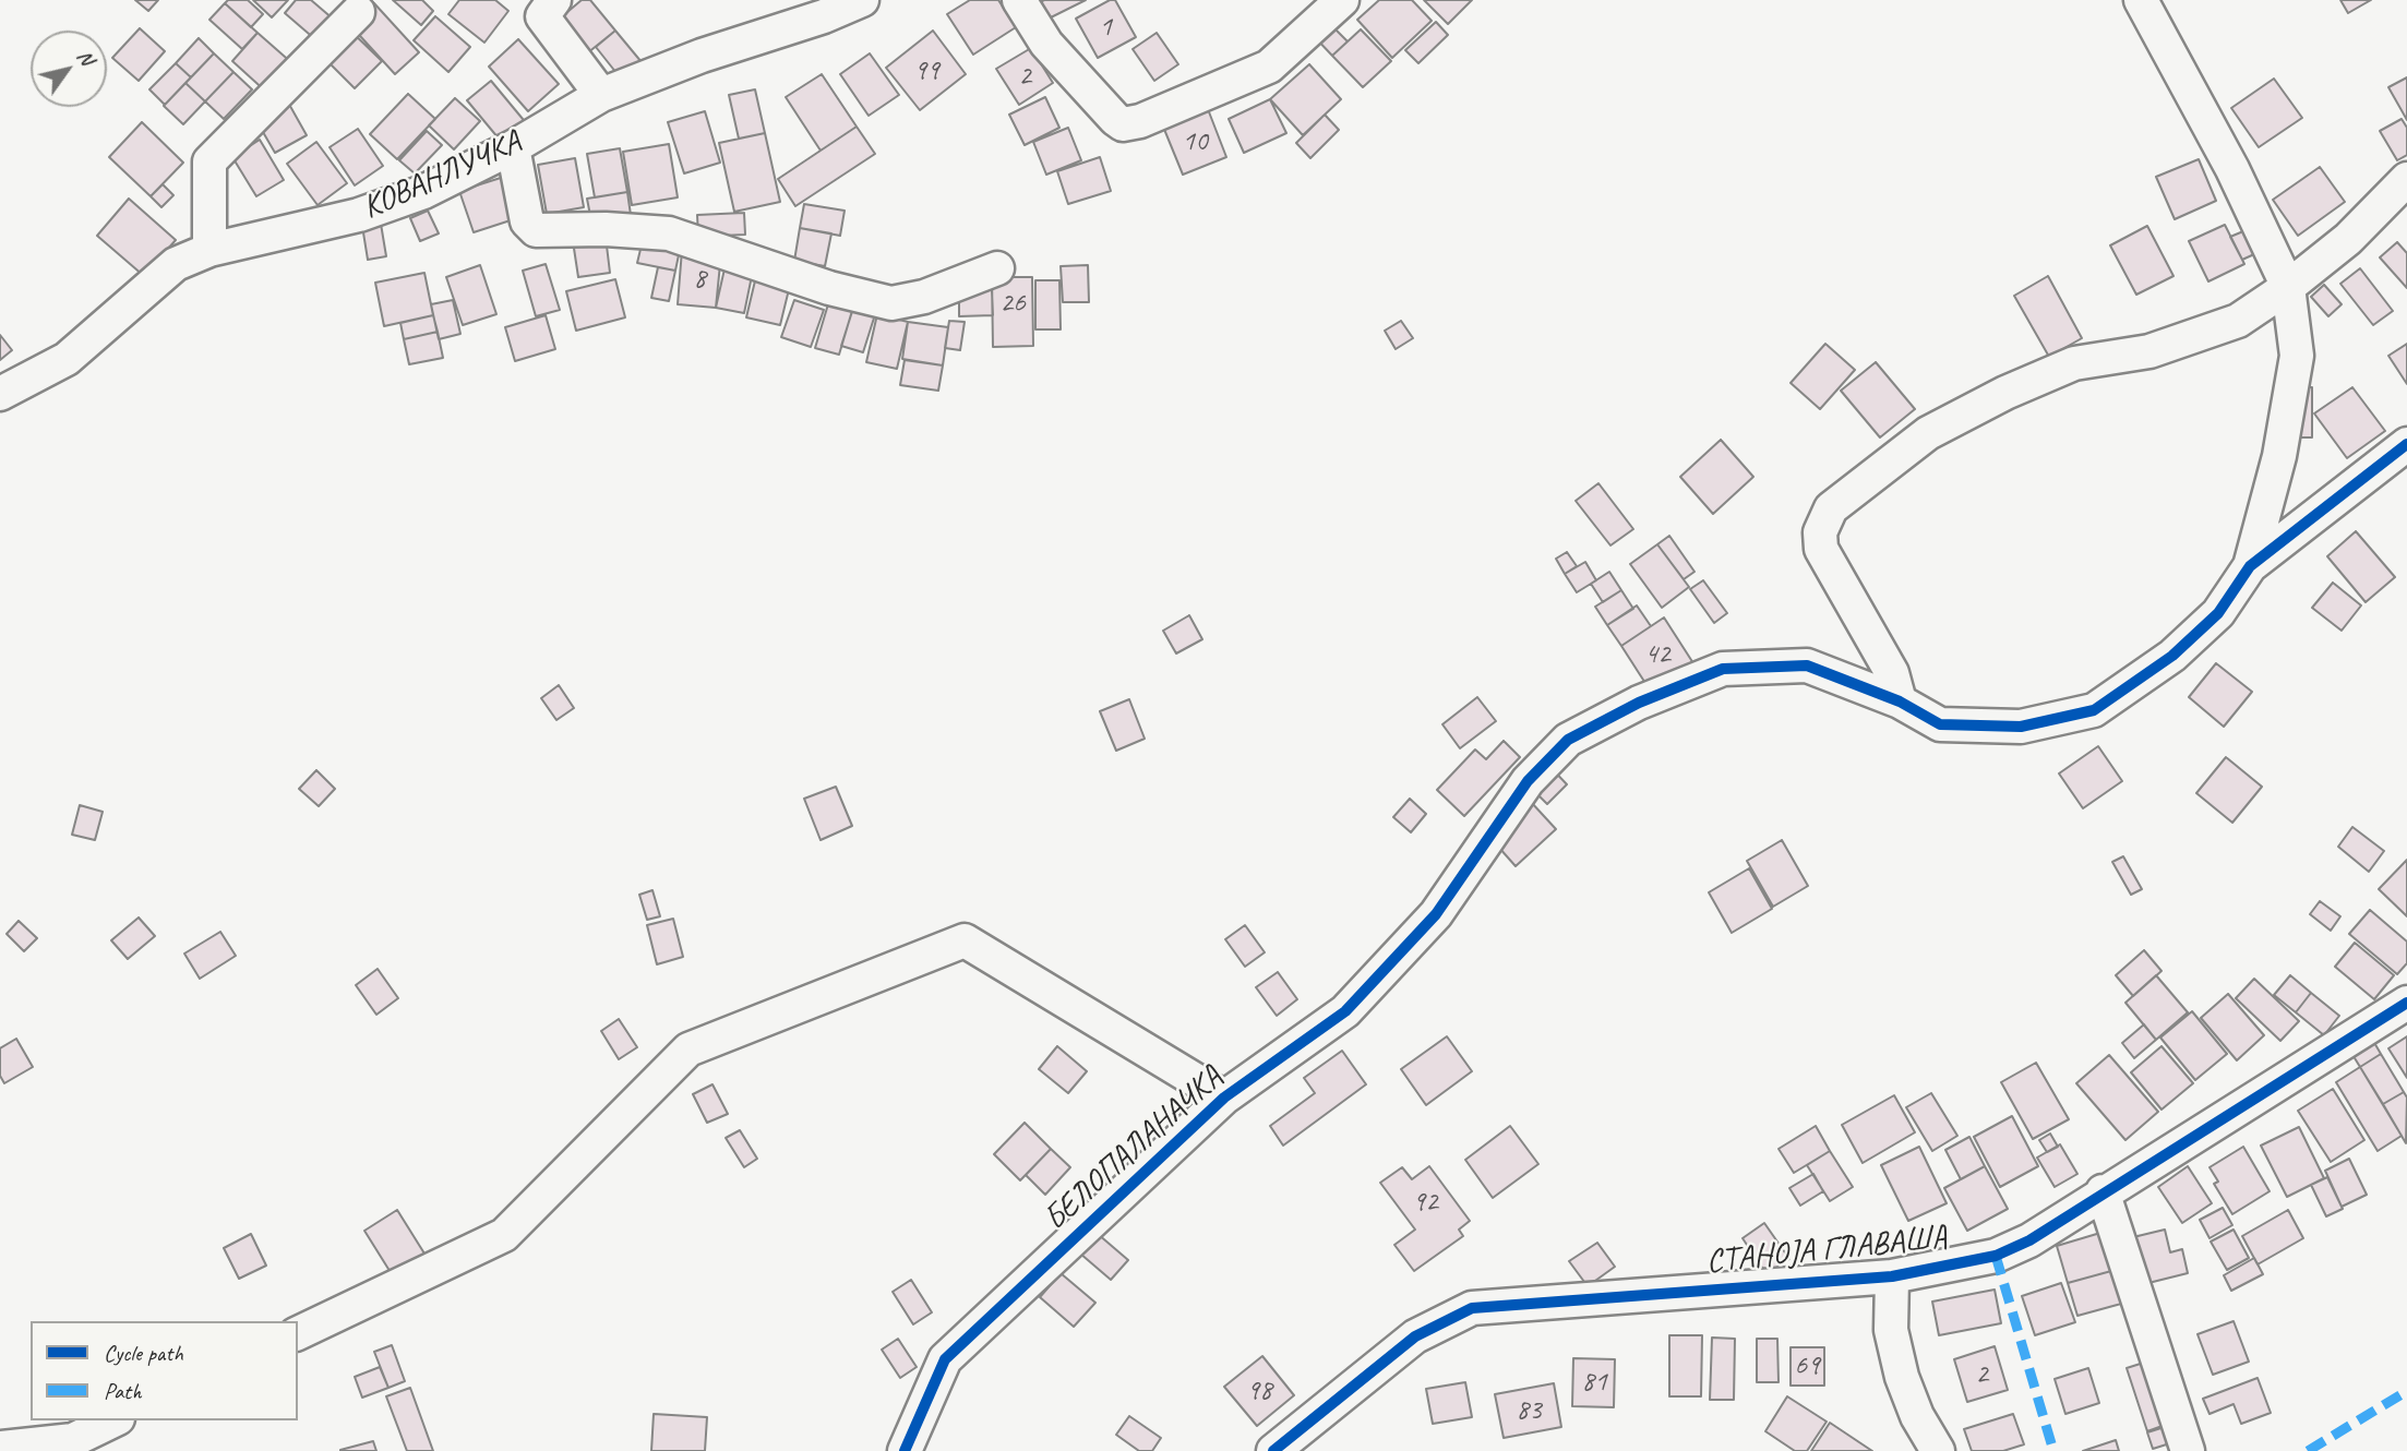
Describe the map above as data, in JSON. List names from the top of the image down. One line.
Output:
{"streets":{"street":["КОВАНЛУЧКА","БЕЛОПАЛАНАЧКА","СТАНОЈА ГЛАВАША"]},"house_numbers":["1","99","2","10","8","26","42","92","69","2","81","98","83"],"legend":["Cycle path","Path"],"north":"top right"}
